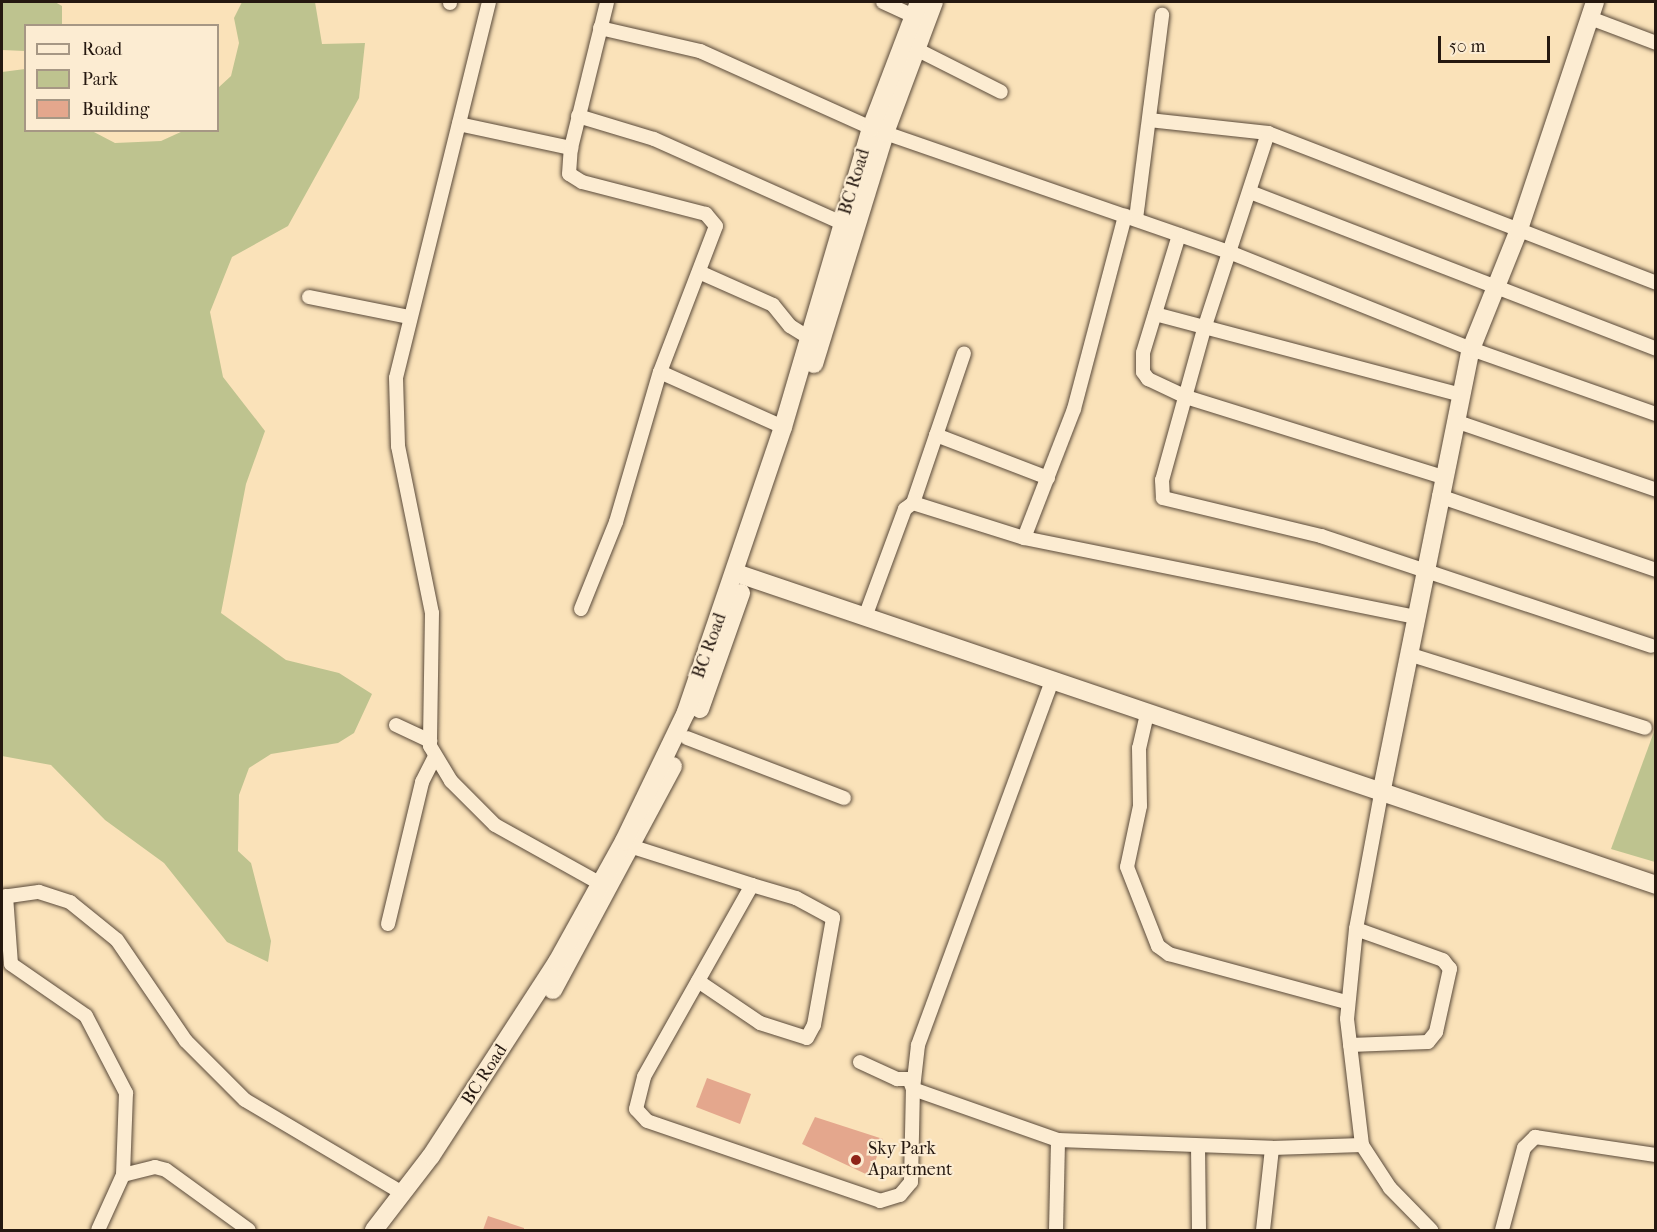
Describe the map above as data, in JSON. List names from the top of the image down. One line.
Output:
{"streets":{"street":["BC Road"]},"places":["Sky Park Apartment"],"legend":["Road","Park","Building"],"scale_bar":"50 m"}
